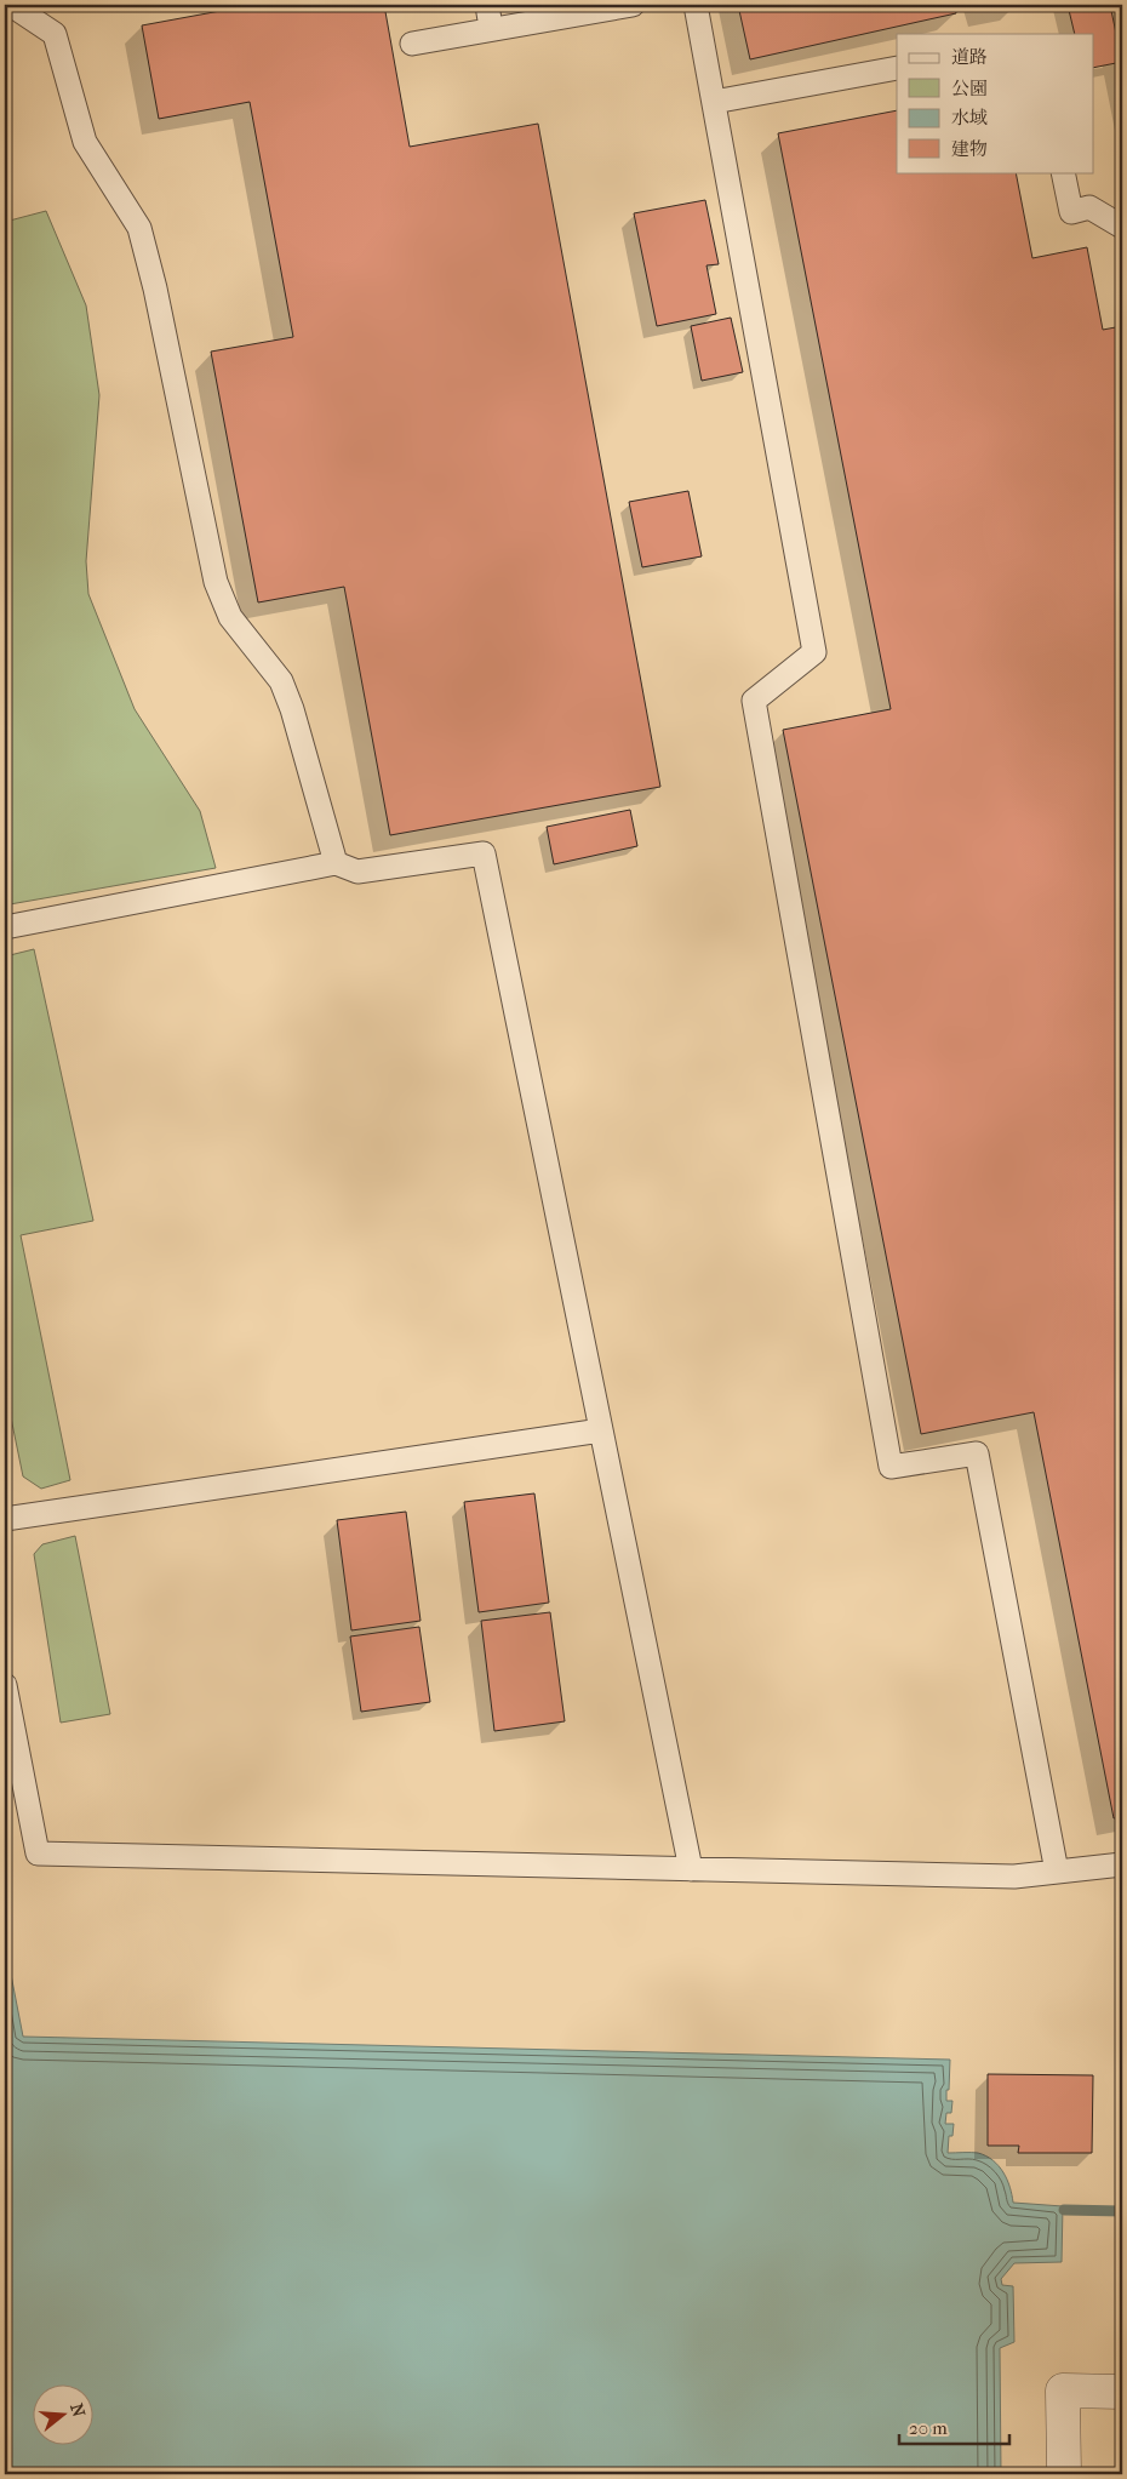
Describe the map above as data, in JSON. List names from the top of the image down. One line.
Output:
{"legend":["道路","公園","水域","建物"],"scale_bar":"20 m","north":"right"}
